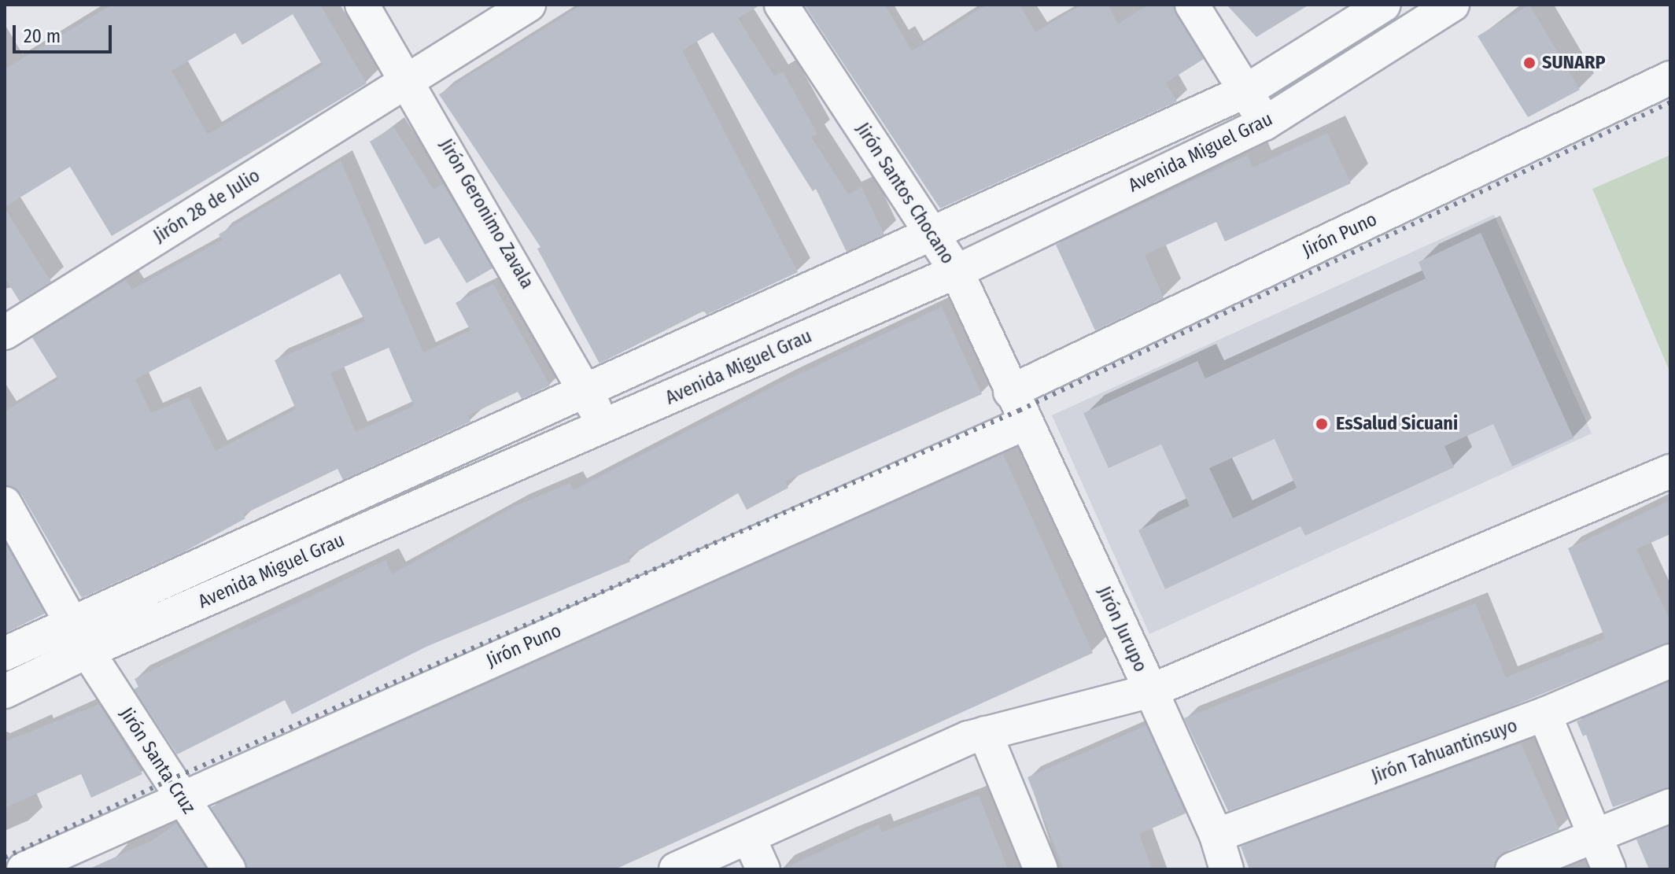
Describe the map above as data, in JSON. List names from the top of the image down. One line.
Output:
{"streets":{"street":["Avenida Miguel Grau","Jirón Santos Chocano","Jirón 28 de Julio","Jirón Geronimo Zavala","Jirón Puno","Jirón Jurupo","Jirón Tahuantinsuyo","Jirón Santa Cruz"]},"crossings":[["Avenida Miguel Grau","Jirón Santos Chocano"],["Avenida Miguel Grau","Jirón Geronimo Zavala"],["Avenida Miguel Grau","Jirón Santa Cruz"],["Jirón Santos Chocano","Jirón Puno"],["Jirón Santos Chocano","Jirón Jurupo"],["Jirón 28 de Julio","Jirón Geronimo Zavala"],["Jirón Puno","Jirón Jurupo"],["Jirón Puno","Jirón Santa Cruz"],["Jirón Jurupo","Jirón Tahuantinsuyo"]],"places":["SUNARP","EsSalud Sicuani"],"scale_bar":"20 m"}
